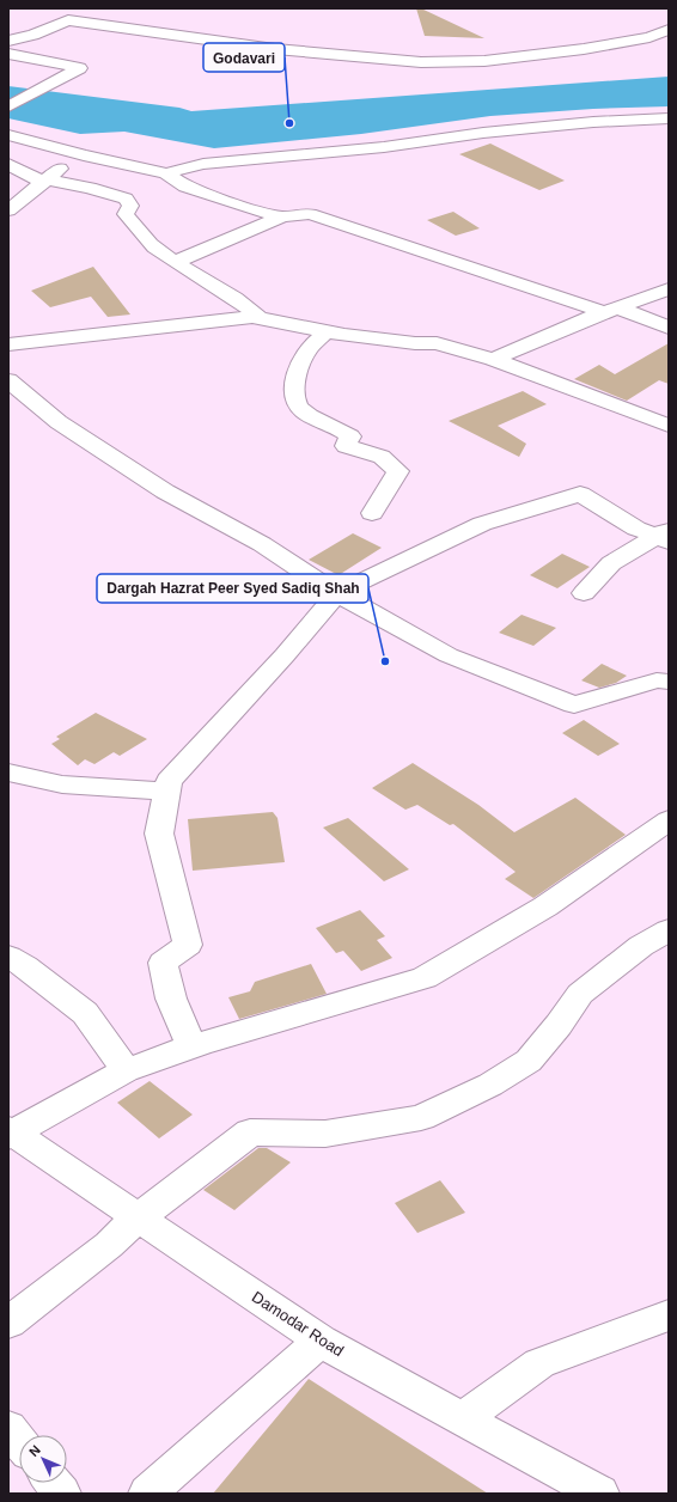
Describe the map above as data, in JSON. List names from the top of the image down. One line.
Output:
{"streets":{"street":["Damodar Road"]},"places":["Godavari","Dargah Hazrat Peer Syed Sadiq Shah"],"north":"top left"}
